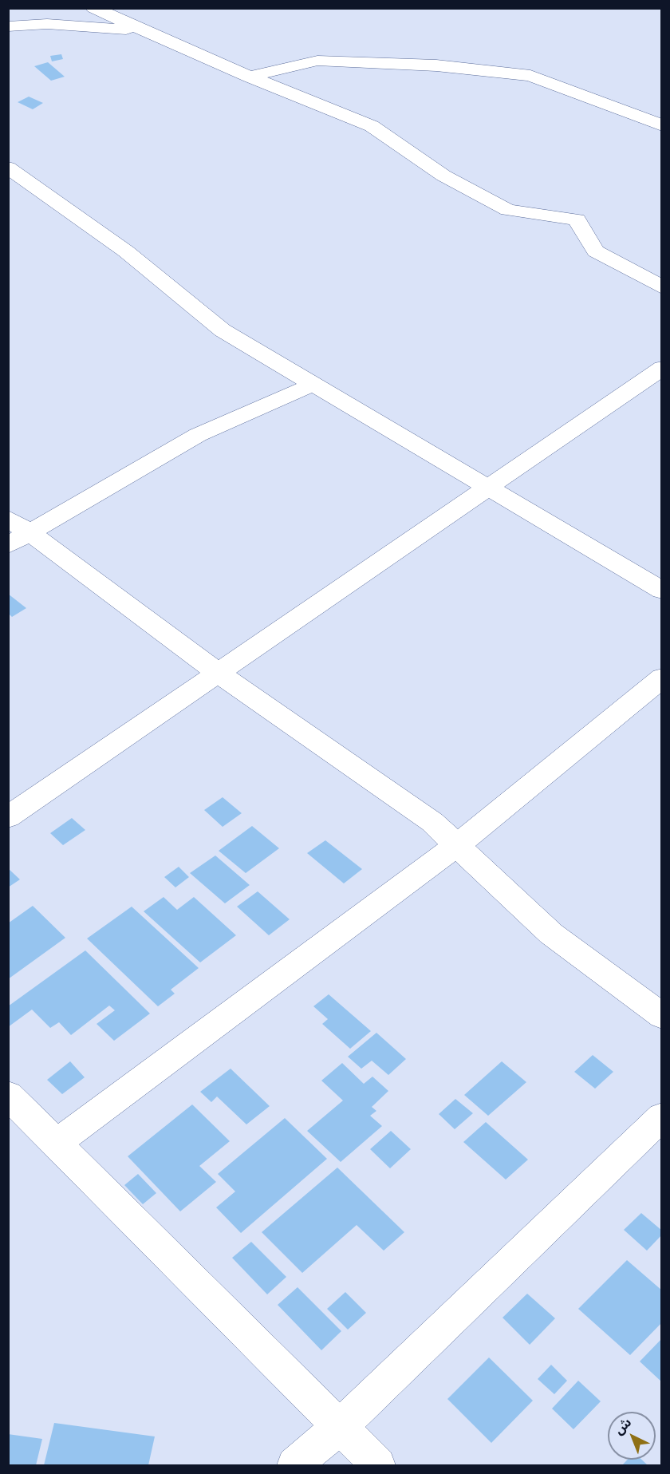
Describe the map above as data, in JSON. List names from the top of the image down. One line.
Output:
{"north":"top left"}
